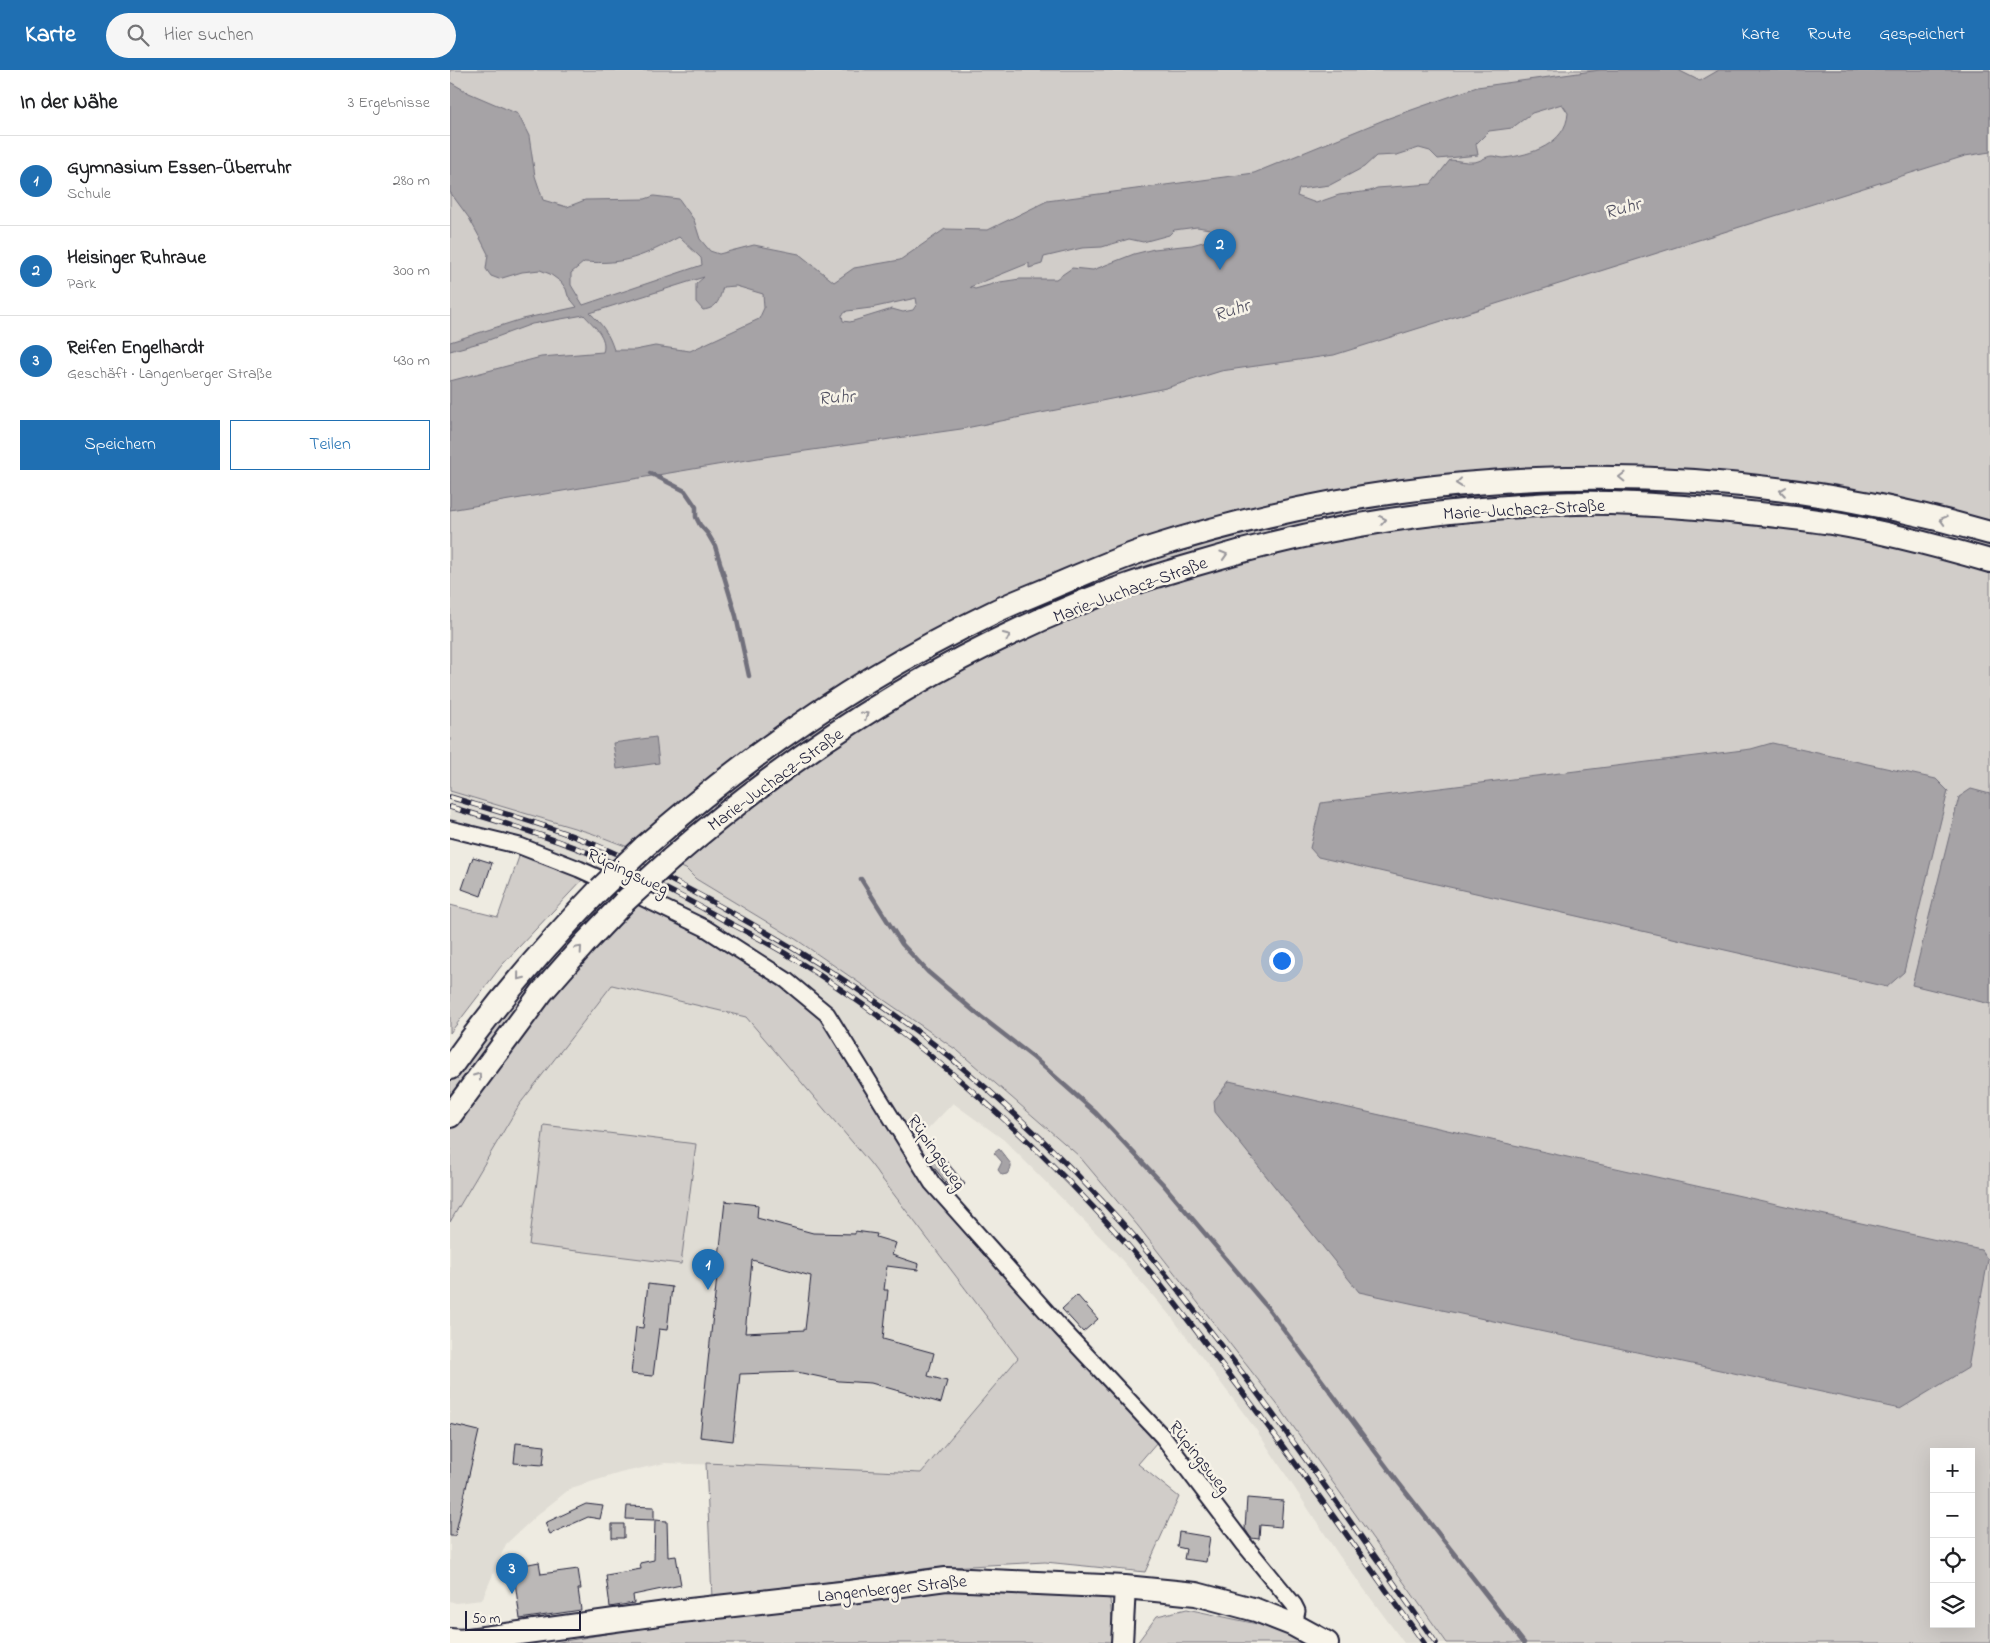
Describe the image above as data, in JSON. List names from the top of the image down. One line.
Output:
{"streets":{"main road":["Marie-Juchacz-Straße","Langenberger Straße"],"street":["Rüpingsweg"]},"crossings":[["Rüpingsweg","Langenberger Straße"]],"water":["Ruhr"],"scale_bar":"50 m","page":{"header":"Karte","search":"Hier suchen","nav":["Karte","Route","Gespeichert"],"heading":["In der Nähe","3 Ergebnisse"],"list":[{"mark":"1","name":"Gymnasium Essen-Überruhr","note":"Schule","value":"280 m"},{"mark":"2","name":"Heisinger Ruhraue","note":"Park","value":"300 m"},{"mark":"3","name":"Reifen Engelhardt","note":"Geschäft · Langenberger Straße","value":"430 m"}],"pins":["2","1","3"],"buttons":["Speichern","Teilen"],"map_buttons":["+","−"],"scale":"50 m"}}
